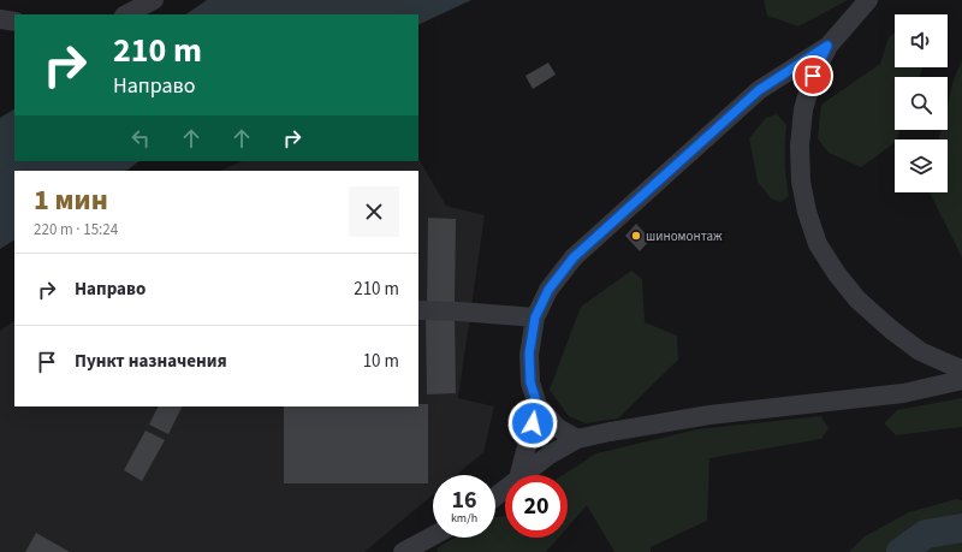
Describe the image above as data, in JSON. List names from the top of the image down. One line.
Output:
{"places":["шиномонтаж"],"page":{"turn":["210 m","Направо"],"heading":["1 мин","220 m · 15:24"],"list":[{"name":"Направо","value":"210 m"},{"name":"Пункт назначения","value":"10 m"}],"speed":"16 km/h","limit":"20"}}
